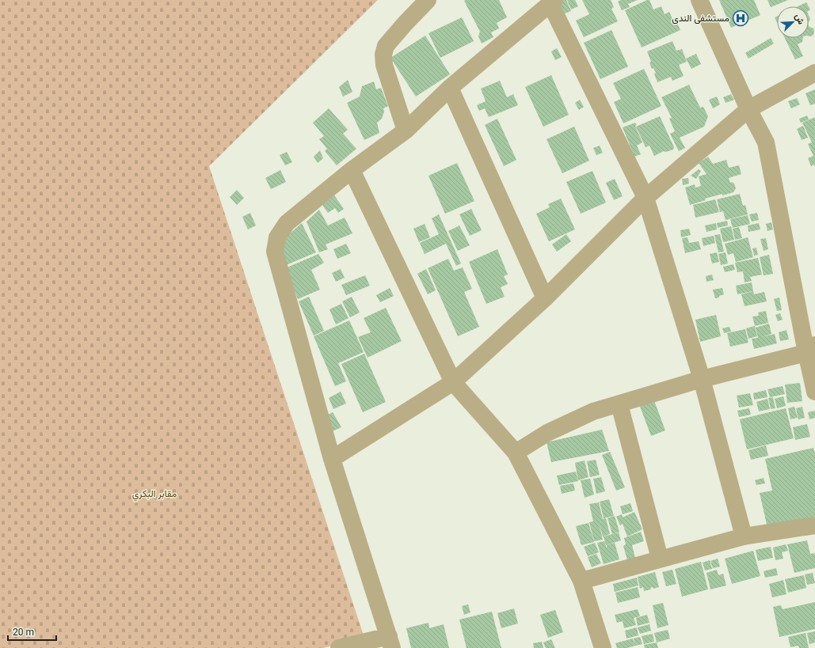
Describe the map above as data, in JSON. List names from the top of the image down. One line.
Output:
{"parks":["مقابر البكري"],"places":{"hospital":["مستشفى الندى"]},"scale_bar":"20 m","north":"top right"}
